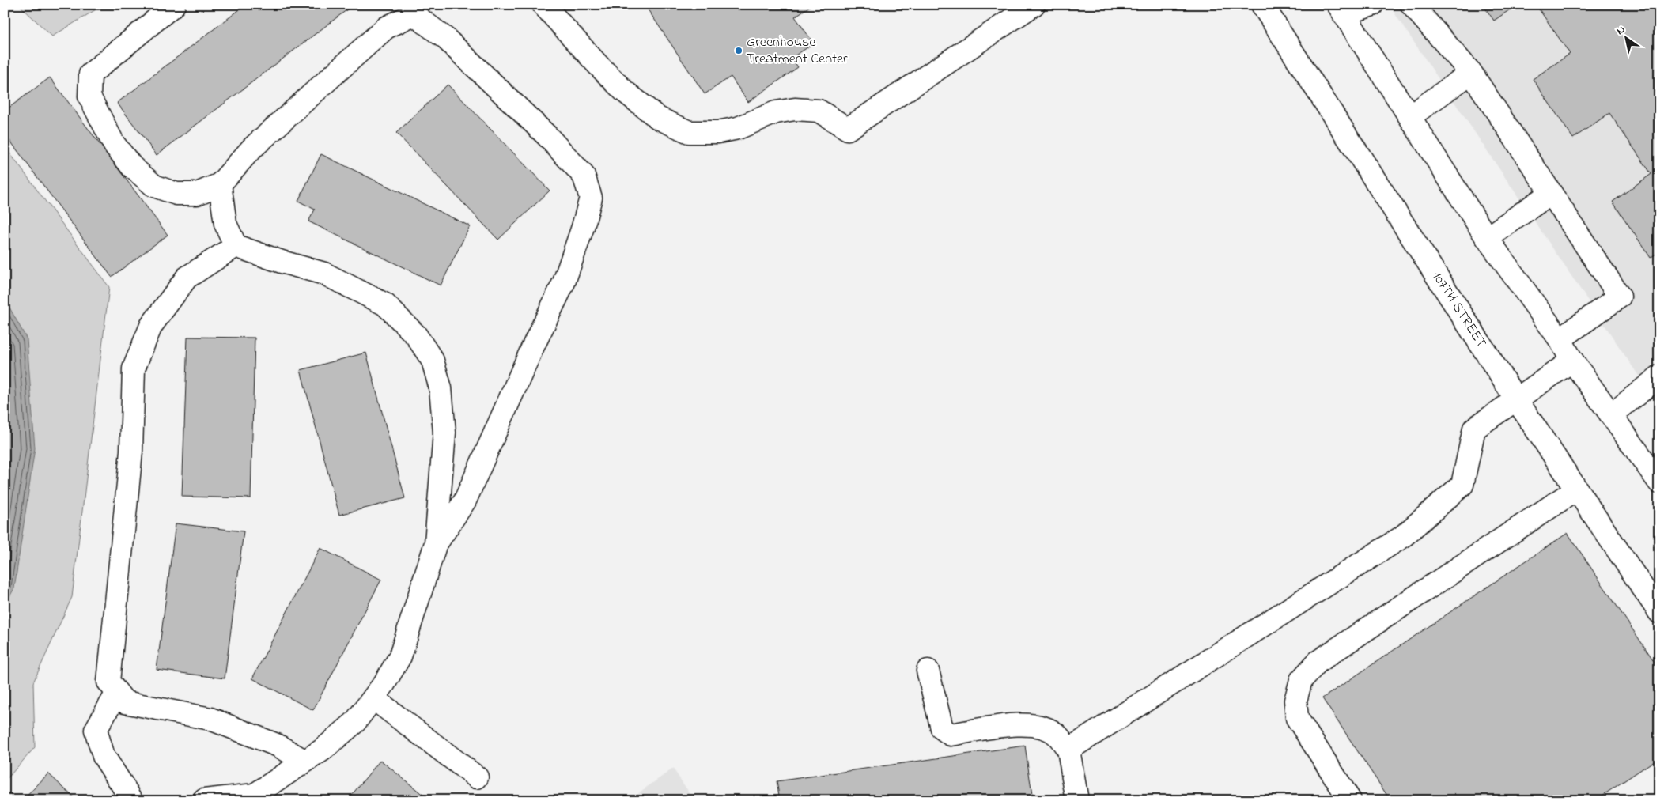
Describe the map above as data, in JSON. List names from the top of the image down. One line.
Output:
{"streets":{"street":["107TH STREET"]},"places":["Greenhouse Treatment Center"],"north":"top left"}
